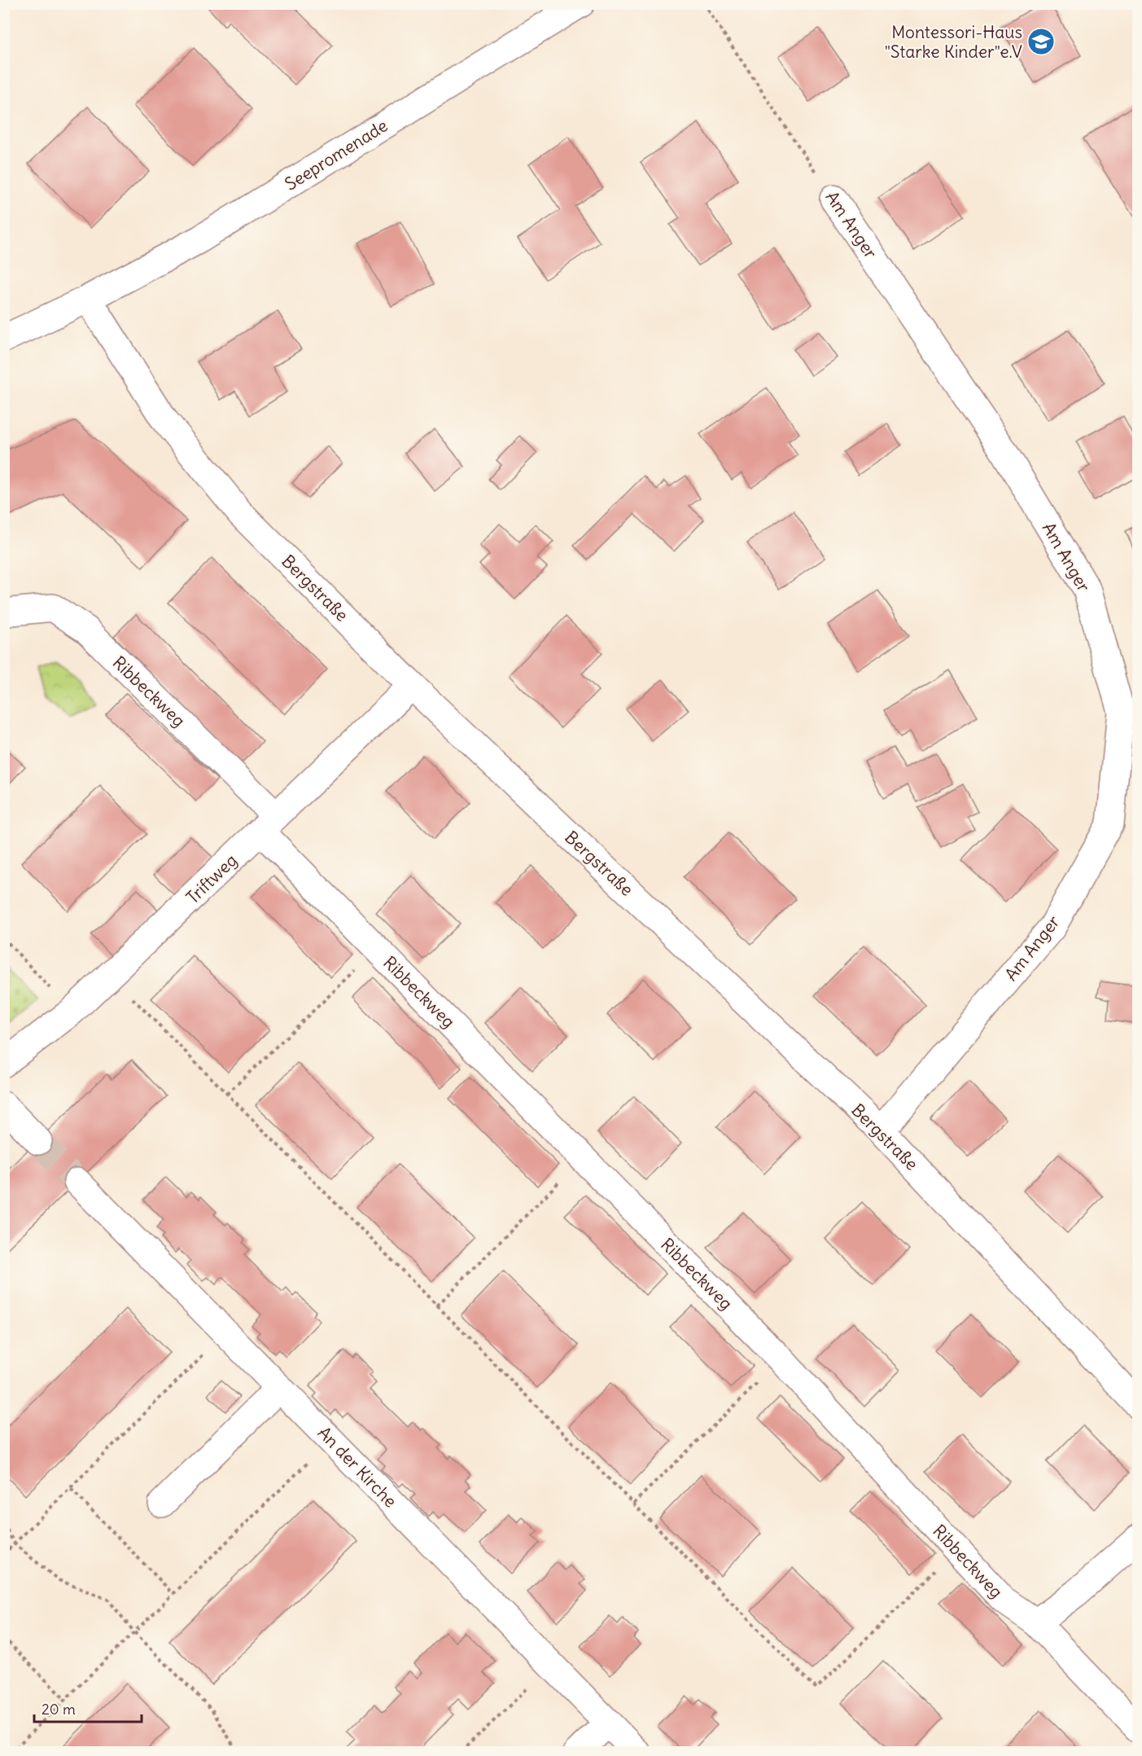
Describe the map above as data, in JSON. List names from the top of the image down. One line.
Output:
{"streets":{"street":["Seepromenade","Am Anger","Bergstraße","Ribbeckweg","Triftweg","An der Kirche"]},"crossings":[["Seepromenade","Bergstraße"],["Am Anger","Bergstraße"],["Bergstraße","Triftweg"],["Ribbeckweg","Triftweg"]],"places":{"school or university":["Montessori-Haus \"Starke Kinder\"e.V"]},"scale_bar":"20 m"}
